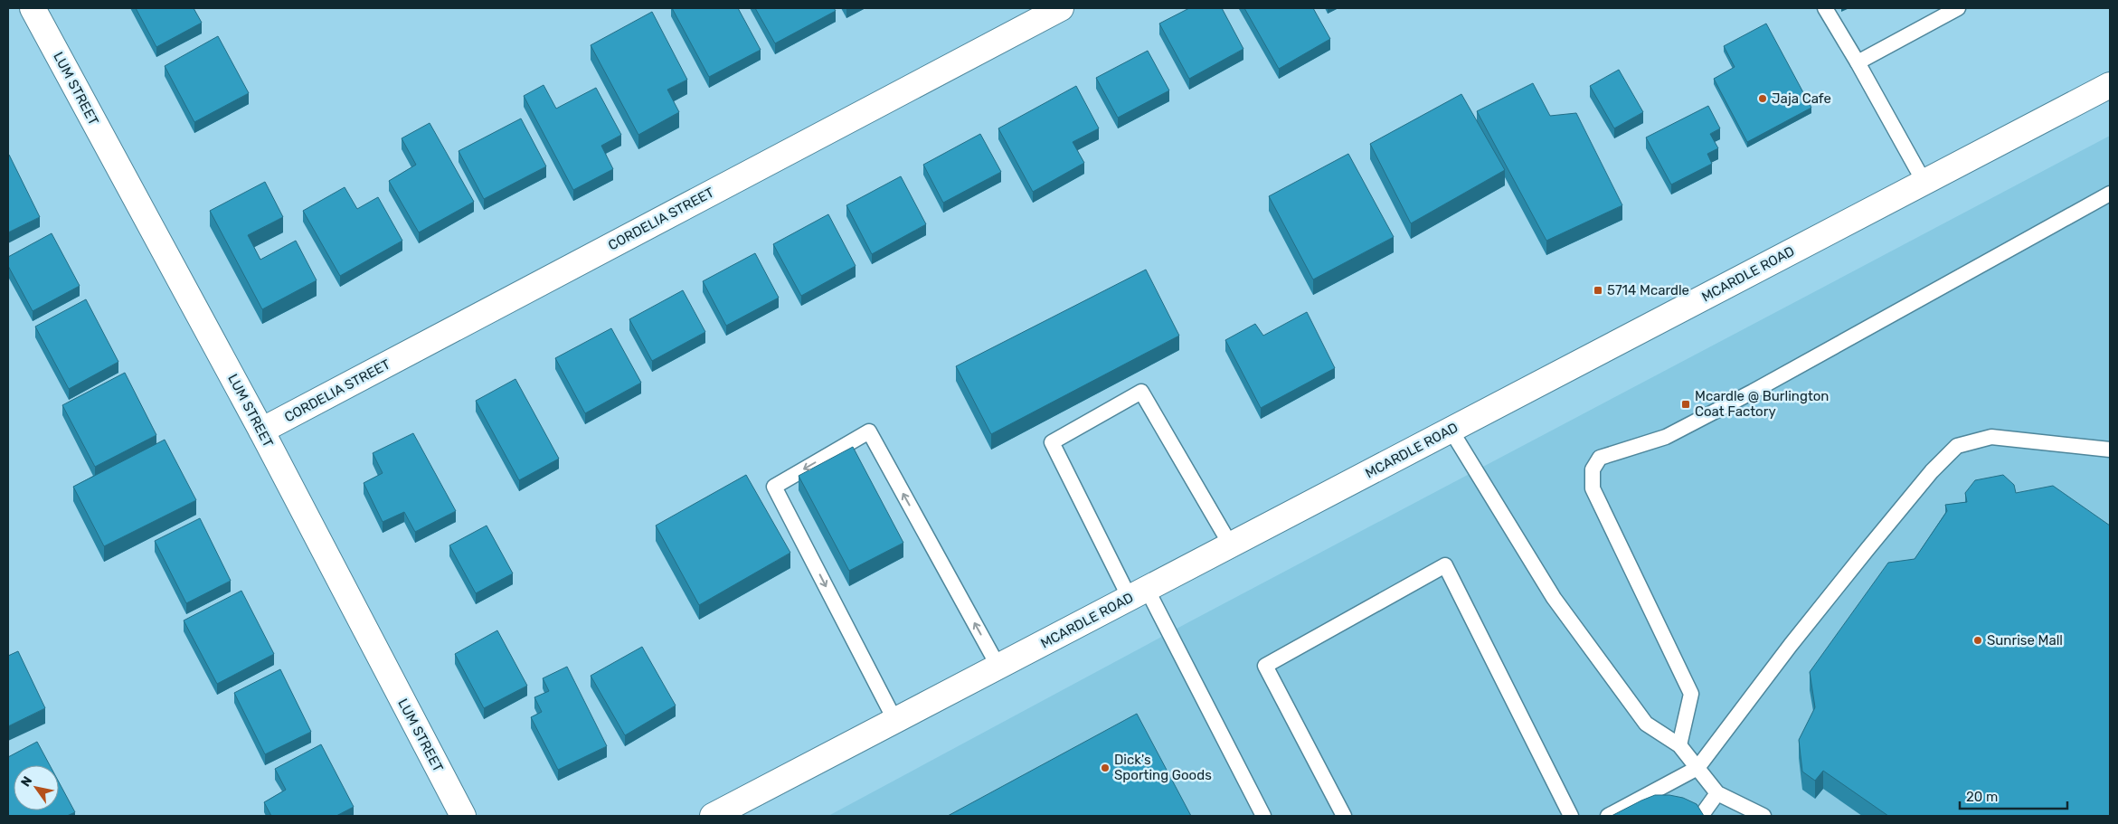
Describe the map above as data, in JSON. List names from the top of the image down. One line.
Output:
{"streets":{"street":["LUM STREET","CORDELIA STREET","MCARDLE ROAD"]},"crossings":[["LUM STREET","CORDELIA STREET"]],"places":{"other":["Jaja Cafe","Sunrise Mall","Dick's Sporting Goods"],"transit":["5714 Mcardle","Mcardle @ Burlington Coat Factory"]},"scale_bar":"20 m","north":"top left"}
